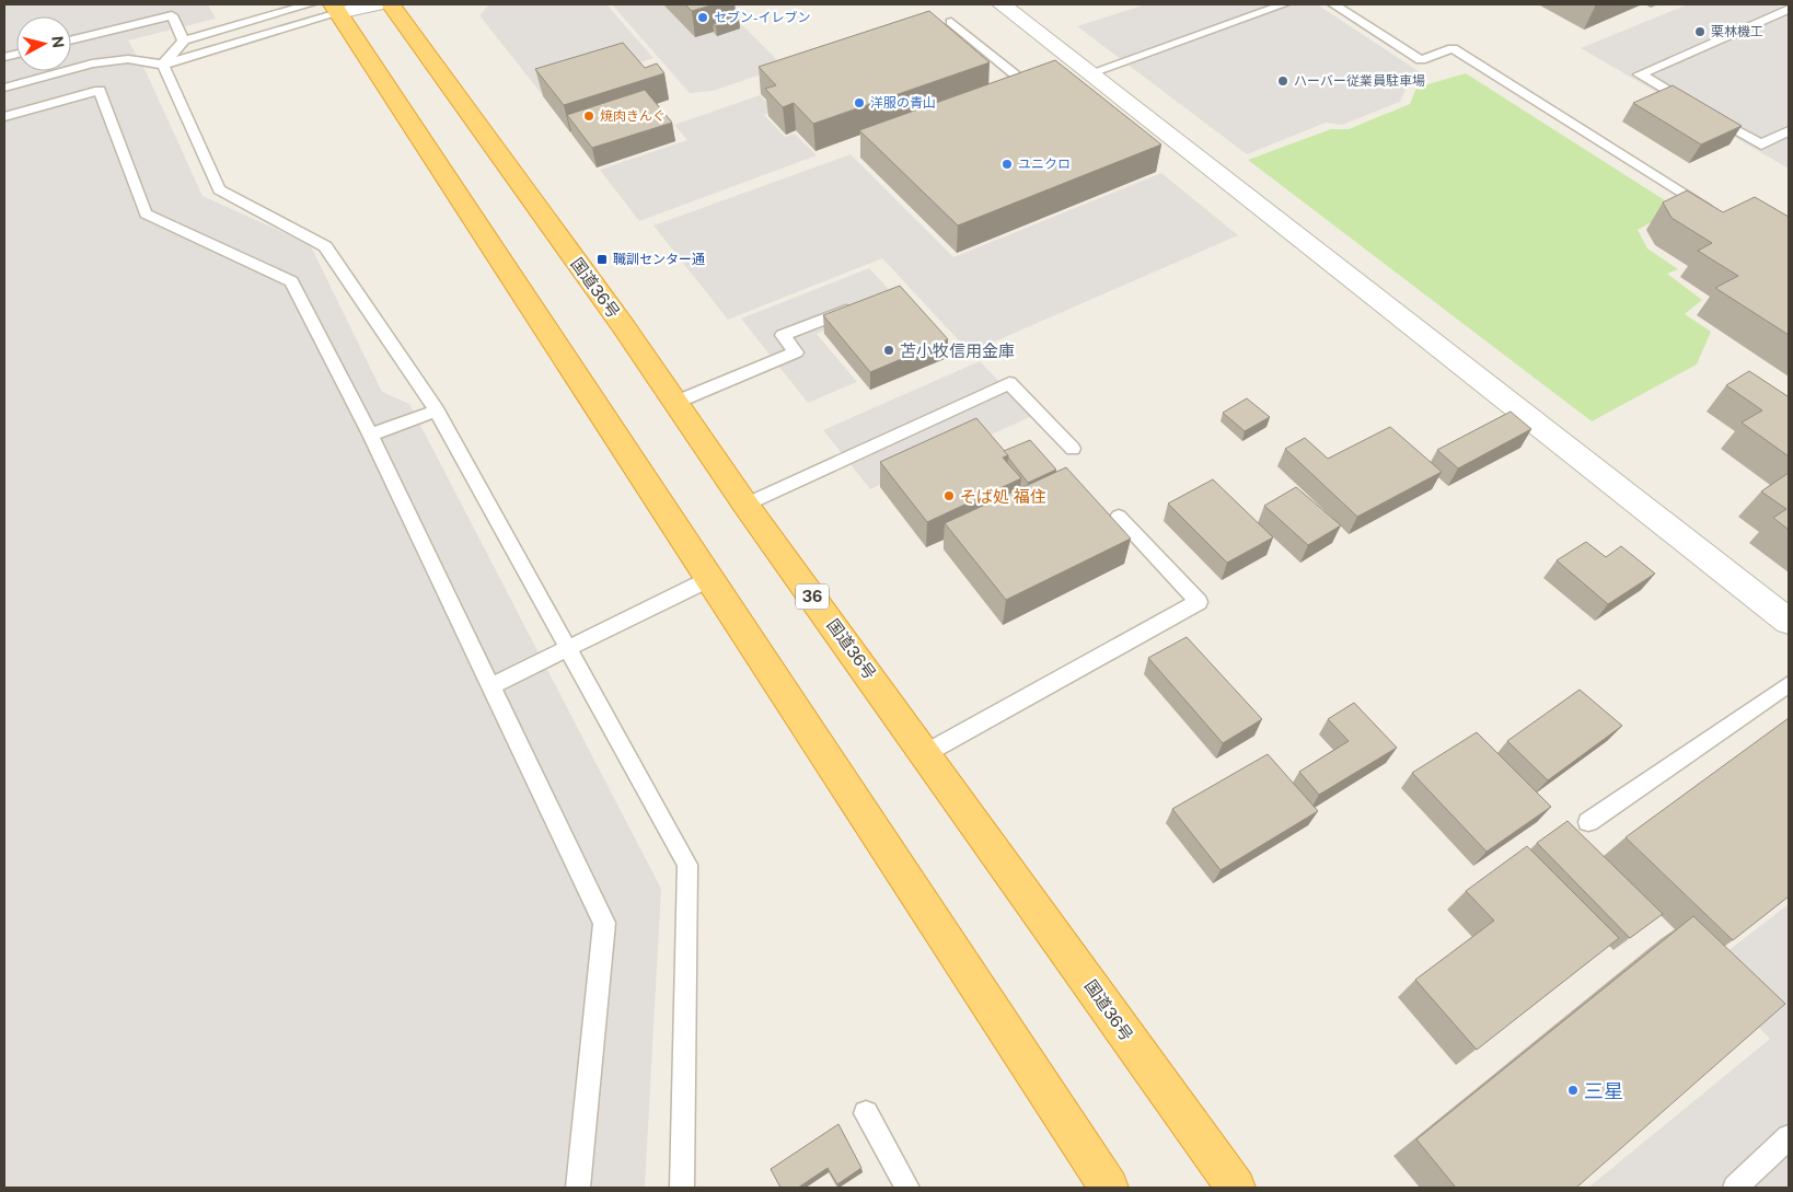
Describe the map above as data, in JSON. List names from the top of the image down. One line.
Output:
{"streets":{"highway":["国道36号","36"]},"places":{"other":["セブン-イレブン","栗林機工","ハーバー従業員駐車場","洋服の青山","焼肉きんぐ","ユニクロ","苫小牧信用金庫","そば処 福住","三星"],"transit":["職訓センター通"]},"north":"right"}
